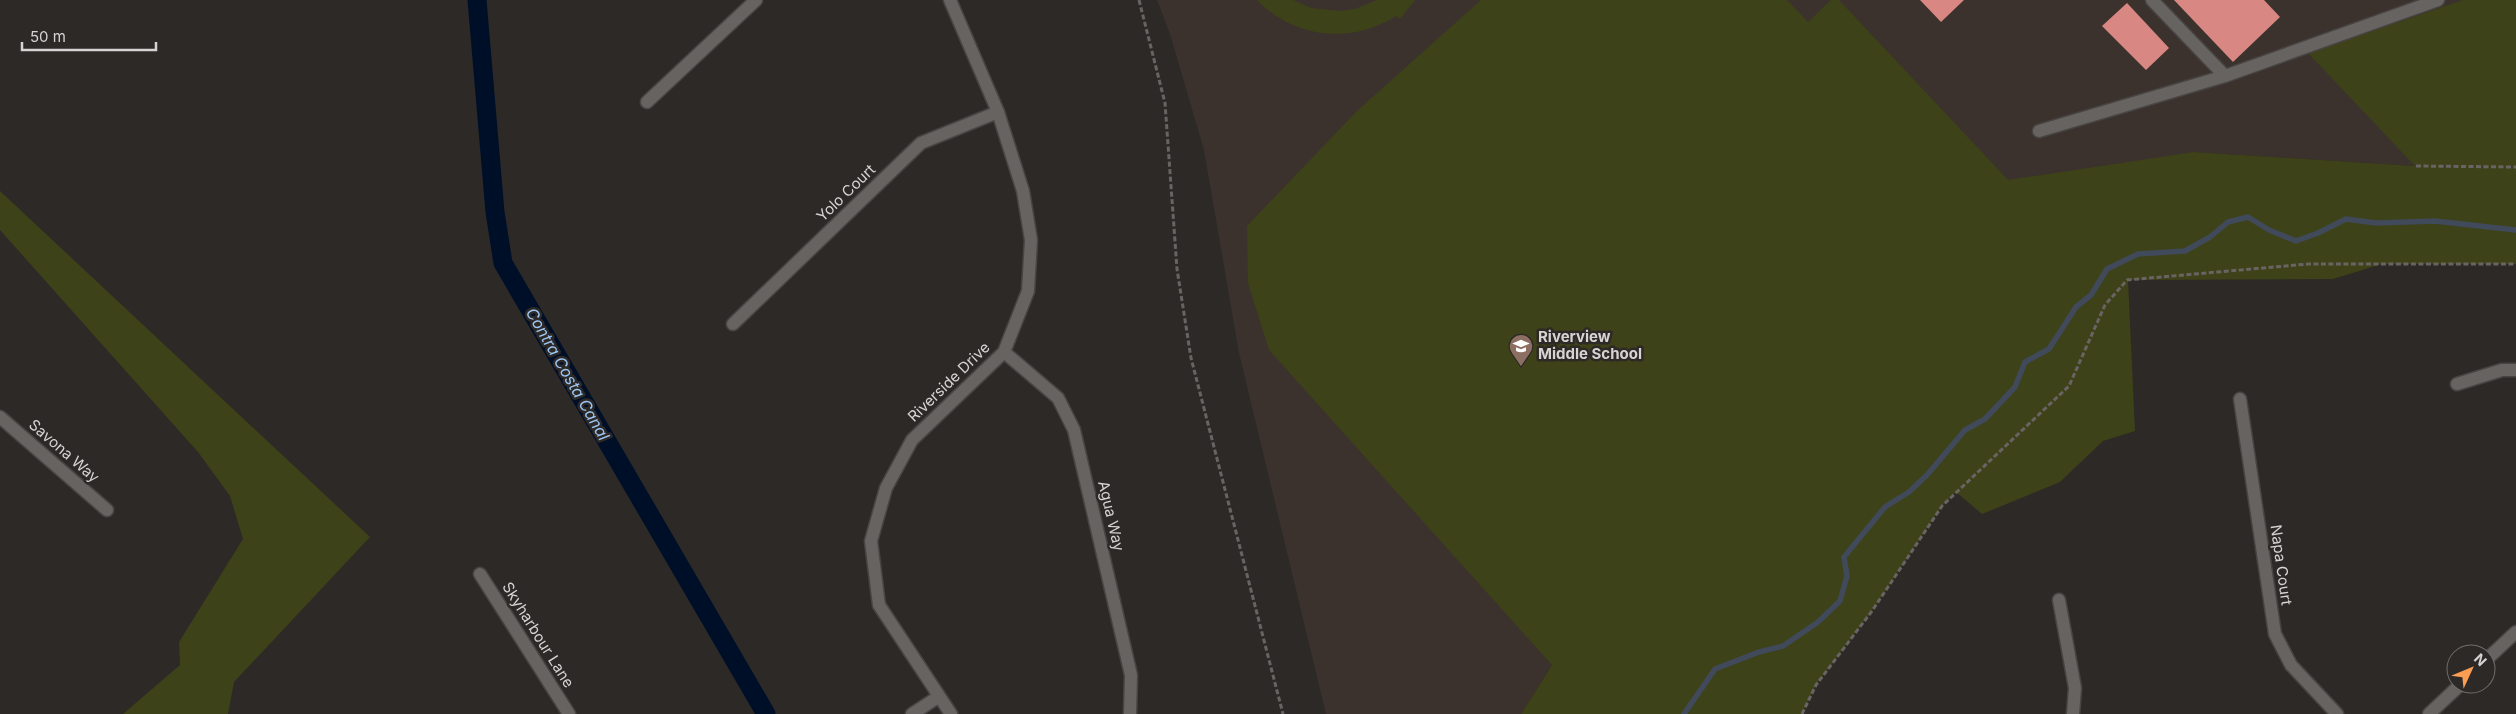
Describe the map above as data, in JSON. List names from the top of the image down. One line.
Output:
{"streets":{"street":["Yolo Court","Riverside Drive","Savona Way","Agua Way","Napa Court","Skyharbour Lane"]},"crossings":[["Yolo Court","Riverside Drive"],["Riverside Drive","Agua Way"]],"water":["Contra Costa Canal"],"places":{"school or university":["Riverview Middle School"]},"scale_bar":"50 m","north":"top right"}
